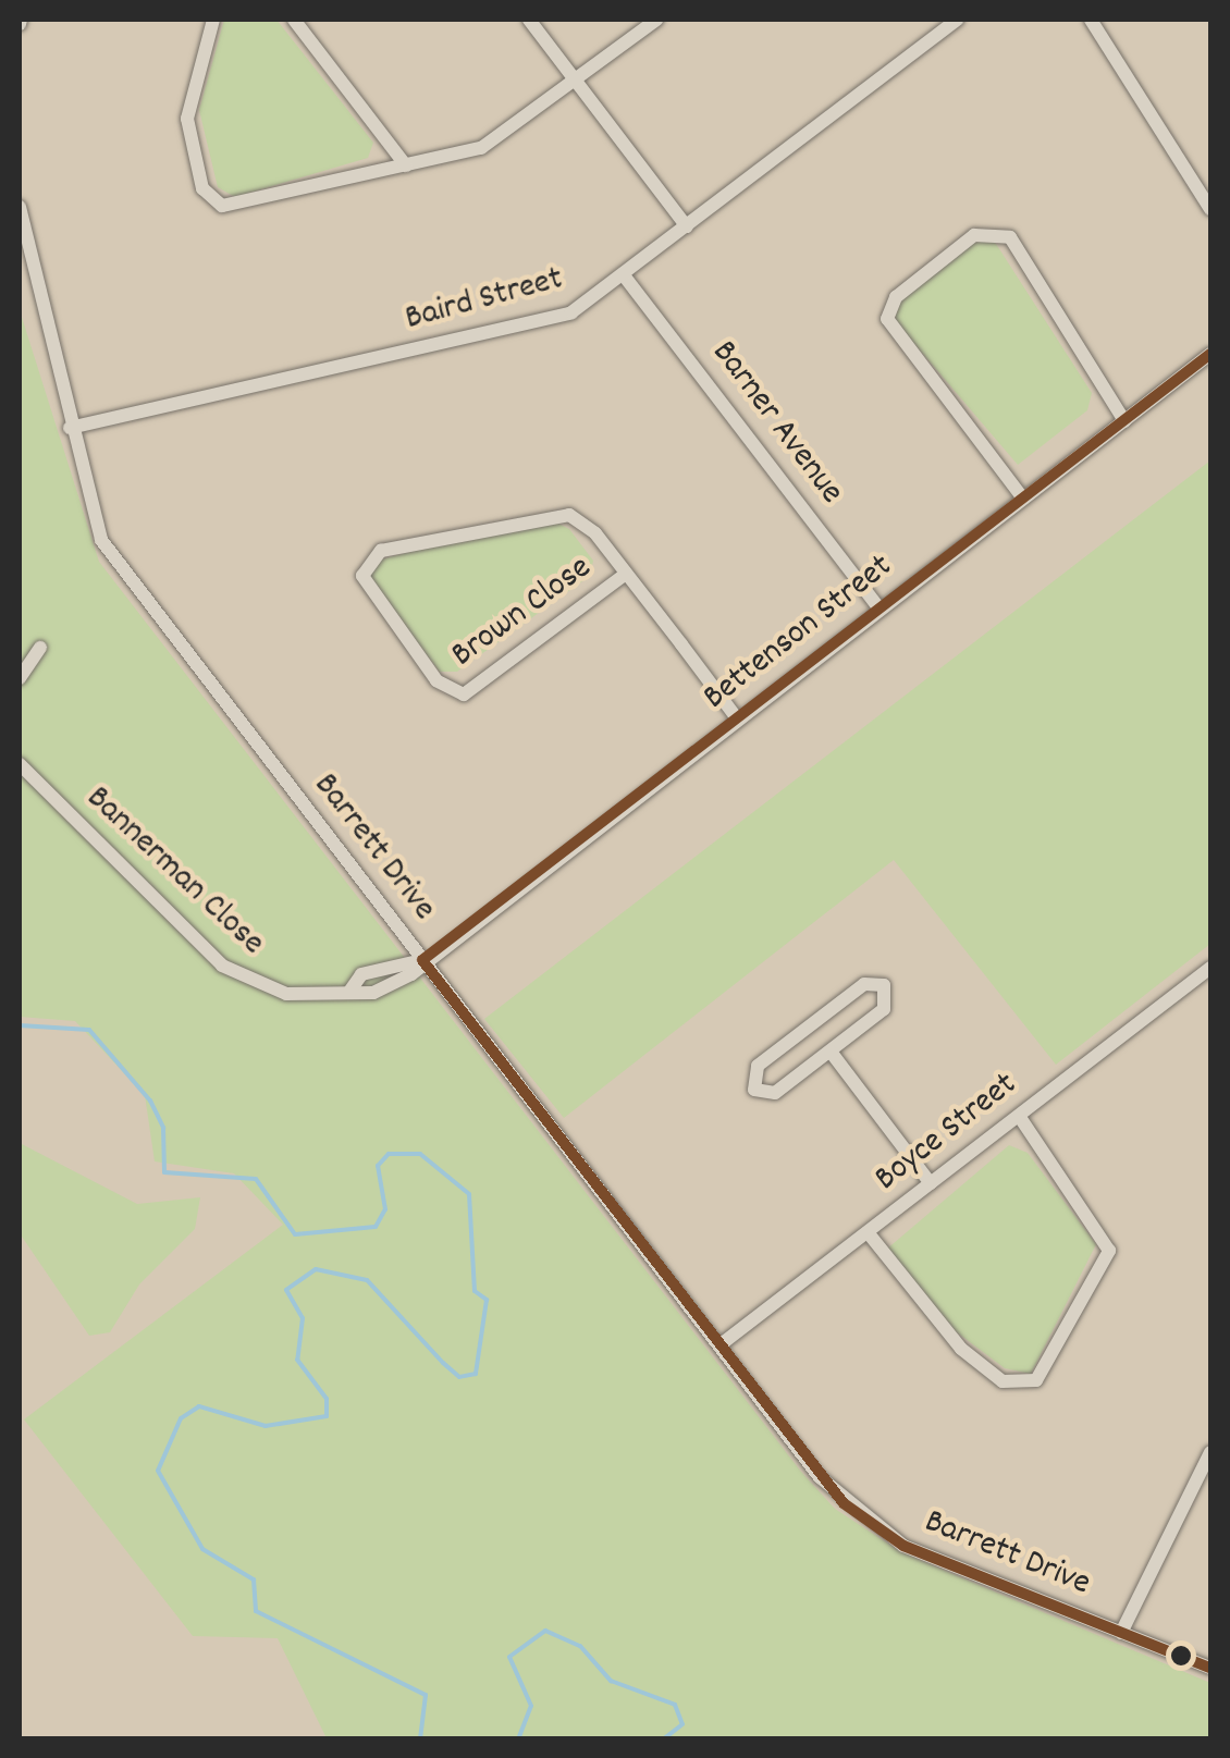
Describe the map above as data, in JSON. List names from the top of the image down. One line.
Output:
{"streets":{"street":["Baird Street","Barner Avenue","Brown Close","Bettenson Street","Barrett Drive","Bannerman Close","Boyce Street"]},"crossings":[["Baird Street","Barner Avenue"],["Baird Street","Barrett Drive"],["Barner Avenue","Bettenson Street"],["Brown Close","Bettenson Street"],["Bettenson Street","Barrett Drive"],["Bettenson Street","Bannerman Close"],["Barrett Drive","Bannerman Close"],["Barrett Drive","Boyce Street"]]}
